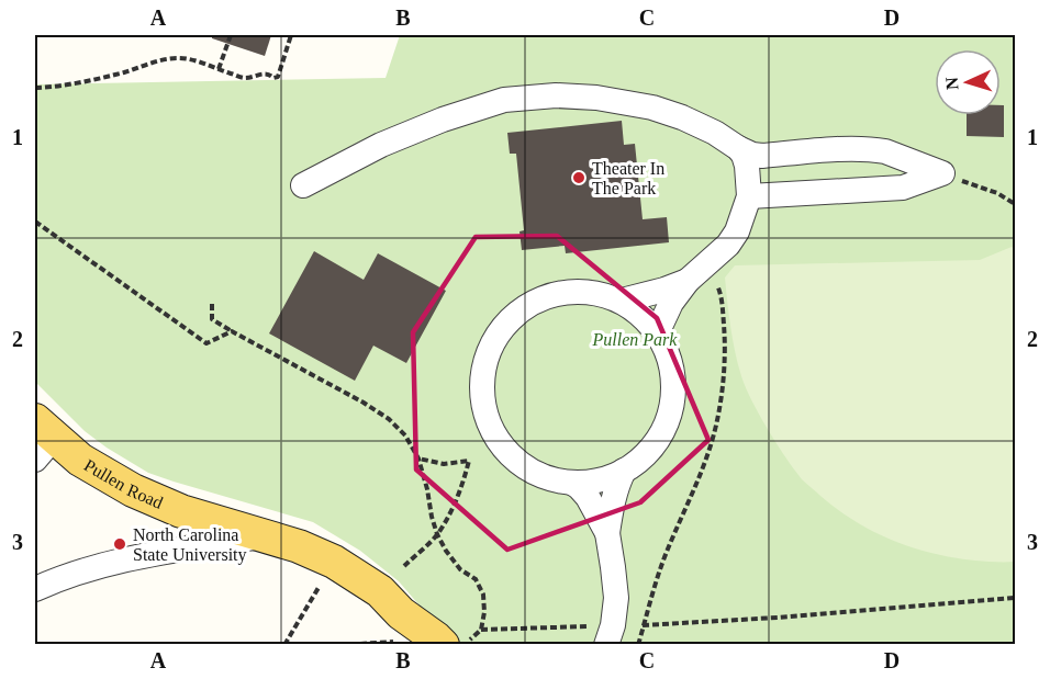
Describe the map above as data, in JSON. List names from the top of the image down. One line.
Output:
{"streets":{"main road":["Pullen Road"]},"parks":["Pullen Park"],"places":["Theater In The Park","North Carolina State University"],"north":"left","grid":{"columns":["A","B","C","D"],"rows":["1","2","3"]}}
